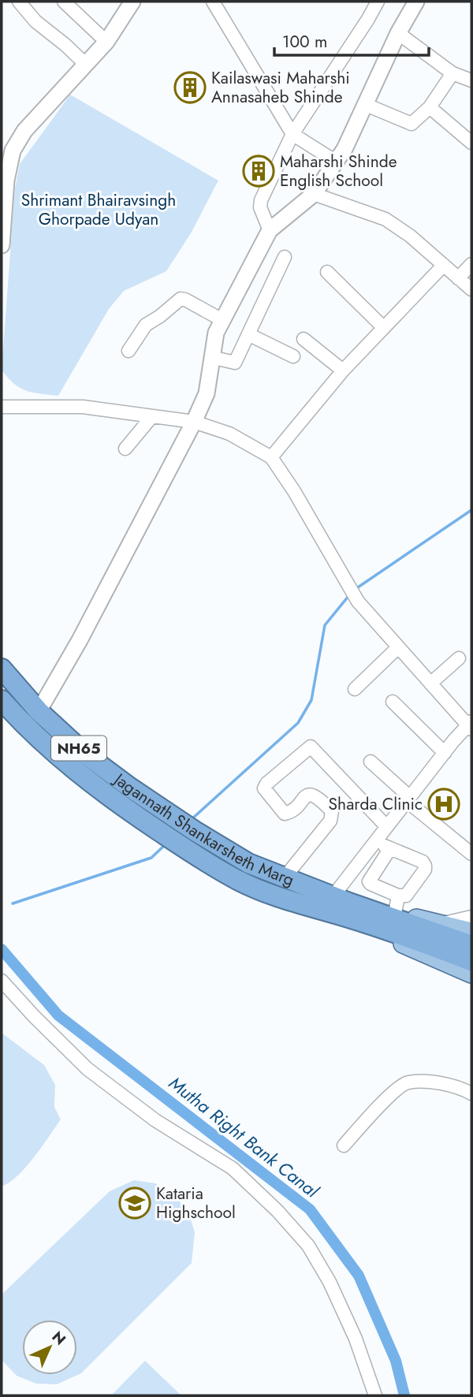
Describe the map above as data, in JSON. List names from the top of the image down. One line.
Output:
{"streets":{"highway":["NH65","Jagannath Shankarsheth Marg"]},"crossings":[["NH65","Jagannath Shankarsheth Marg"]],"water":["Mutha Right Bank Canal"],"parks":["Shrimant Bhairavsingh Ghorpade Udyan"],"places":{"building":["Kailaswasi Maharshi Annasaheb Shinde","Maharshi Shinde English School"],"hospital":["Sharda Clinic"],"school or university":["Kataria Highschool"]},"scale_bar":"100 m","north":"top right"}
